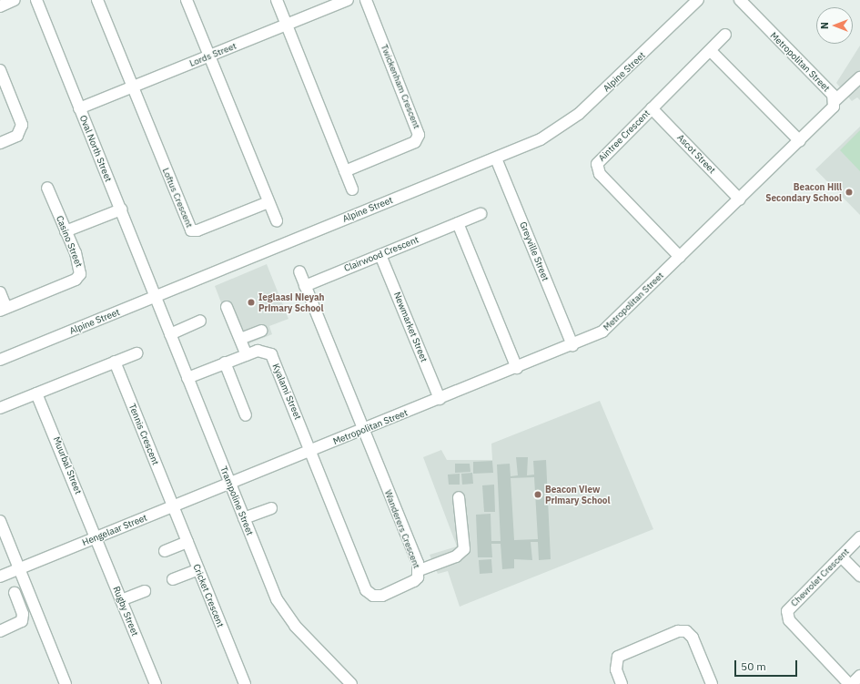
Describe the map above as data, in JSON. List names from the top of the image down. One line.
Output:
{"streets":{"street":["Lords Street","Metropolitan Street","Alpine Street","Twickenham Crescent","Aintree Crescent","Oval North Street","Ascot Street","Loftus Crescent","Casino Street","Greyville Street","Clairwood Crescent","Newmarket Street","Kyalami Street","Tennis Crescent","Muurbal Street","Trampoline Street","Wanderers Crescent","Hengelaar Street","Chevrolet Crescent","Cricket Crescent","Rugby Street"]},"crossings":[["Lords Street","Oval North Street"],["Lords Street","Loftus Crescent"],["Metropolitan Street","Aintree Crescent"],["Metropolitan Street","Ascot Street"],["Metropolitan Street","Greyville Street"],["Metropolitan Street","Newmarket Street"],["Metropolitan Street","Kyalami Street"],["Metropolitan Street","Trampoline Street"],["Metropolitan Street","Wanderers Crescent"],["Metropolitan Street","Hengelaar Street"],["Alpine Street","Oval North Street"],["Alpine Street","Greyville Street"],["Alpine Street","Trampoline Street"],["Aintree Crescent","Ascot Street"],["Oval North Street","Trampoline Street"],["Clairwood Crescent","Newmarket Street"],["Kyalami Street","Trampoline Street"],["Kyalami Street","Wanderers Crescent"],["Tennis Crescent","Hengelaar Street"],["Tennis Crescent","Cricket Crescent"],["Muurbal Street","Hengelaar Street"],["Muurbal Street","Rugby Street"],["Trampoline Street","Hengelaar Street"],["Hengelaar Street","Cricket Crescent"],["Hengelaar Street","Rugby Street"]],"places":["Beacon Hill Secondary School","Ieglaasi Nieyah Primary School","Beacon View Primary School"],"scale_bar":"50 m","north":"left"}
